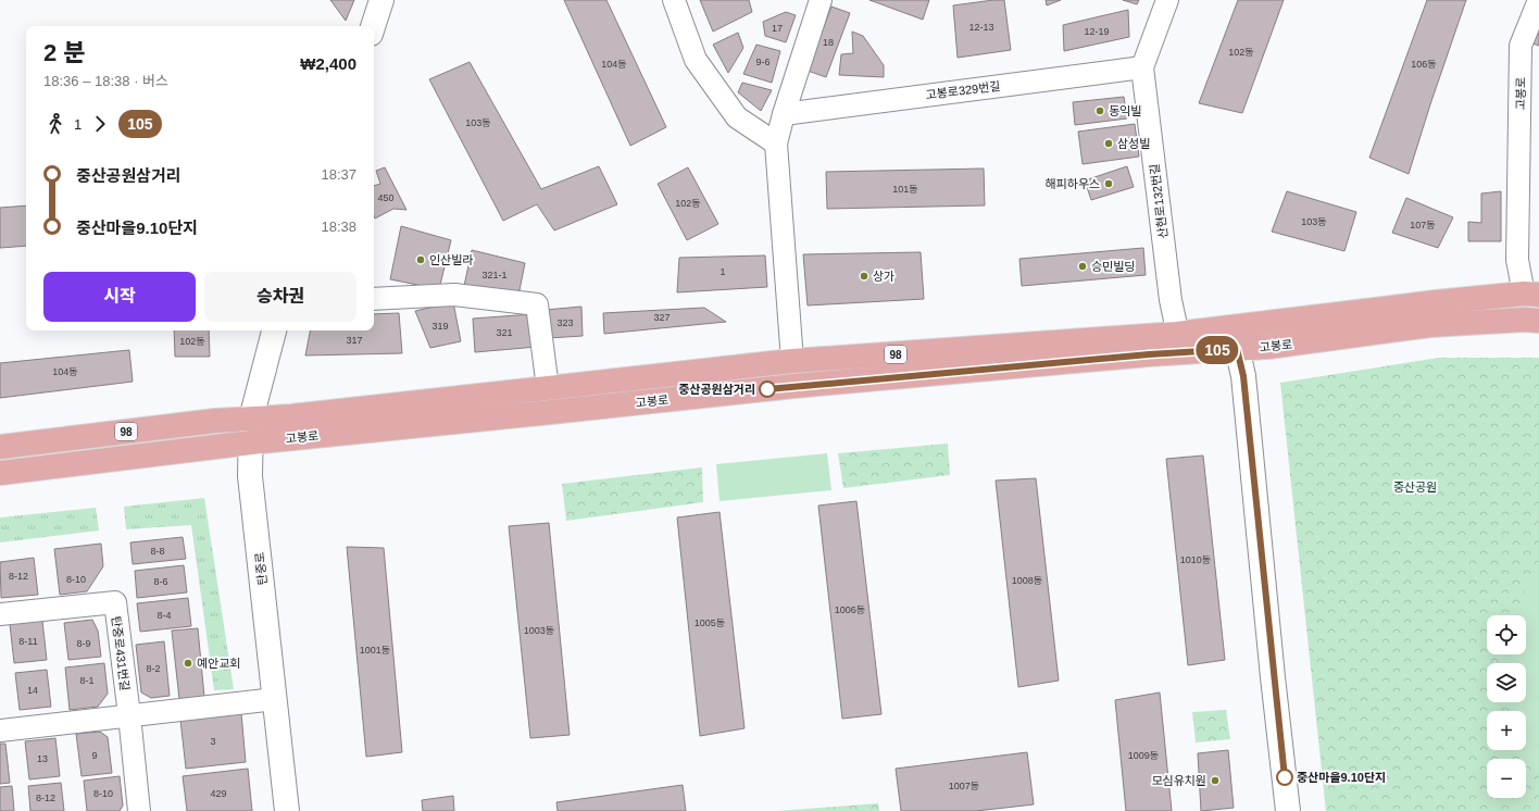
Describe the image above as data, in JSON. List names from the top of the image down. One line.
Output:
{"streets":{"main road":["고봉로","98","탄중로"],"street":["고봉로329번길","산현로132번길","탄중로431번길"]},"crossings":[["고봉로329번길","산현로132번길"],["고봉로","산현로132번길"],["고봉로","탄중로"]],"parks":["중산공원"],"places":["동익빌","삼성빌","해피하우스","인산빌라","승민빌딩","상가","중산공원삼거리","예안교회","중산마을9.10단지","모심유치원"],"lines":["bus line 105"],"house_numbers":["12-13","17","12-19","18","102동","9-6","104동","106동","103동","101동","450","102동","103동","107동","1","321-1","327","323","319","321","317","102동","104동","8-8","1010동","8-12","8-10","1008동","8-6","1006동","8-4","1005동","1003동","8-11","8-9","1001동","8-2","8-1","14","3","9","1009동","13","1007동","8-10","429","8-12"],"page":{"on_map":"105","heading":["2 분","18:36 – 18:38 · 버스","₩2,400"],"legs":["1","105"],"list":[{"name":"중산공원삼거리","value":"18:37"},{"name":"중산마을9.10단지","value":"18:38"}],"buttons":["시작","승차권"],"map_buttons":["+","−"]}}
